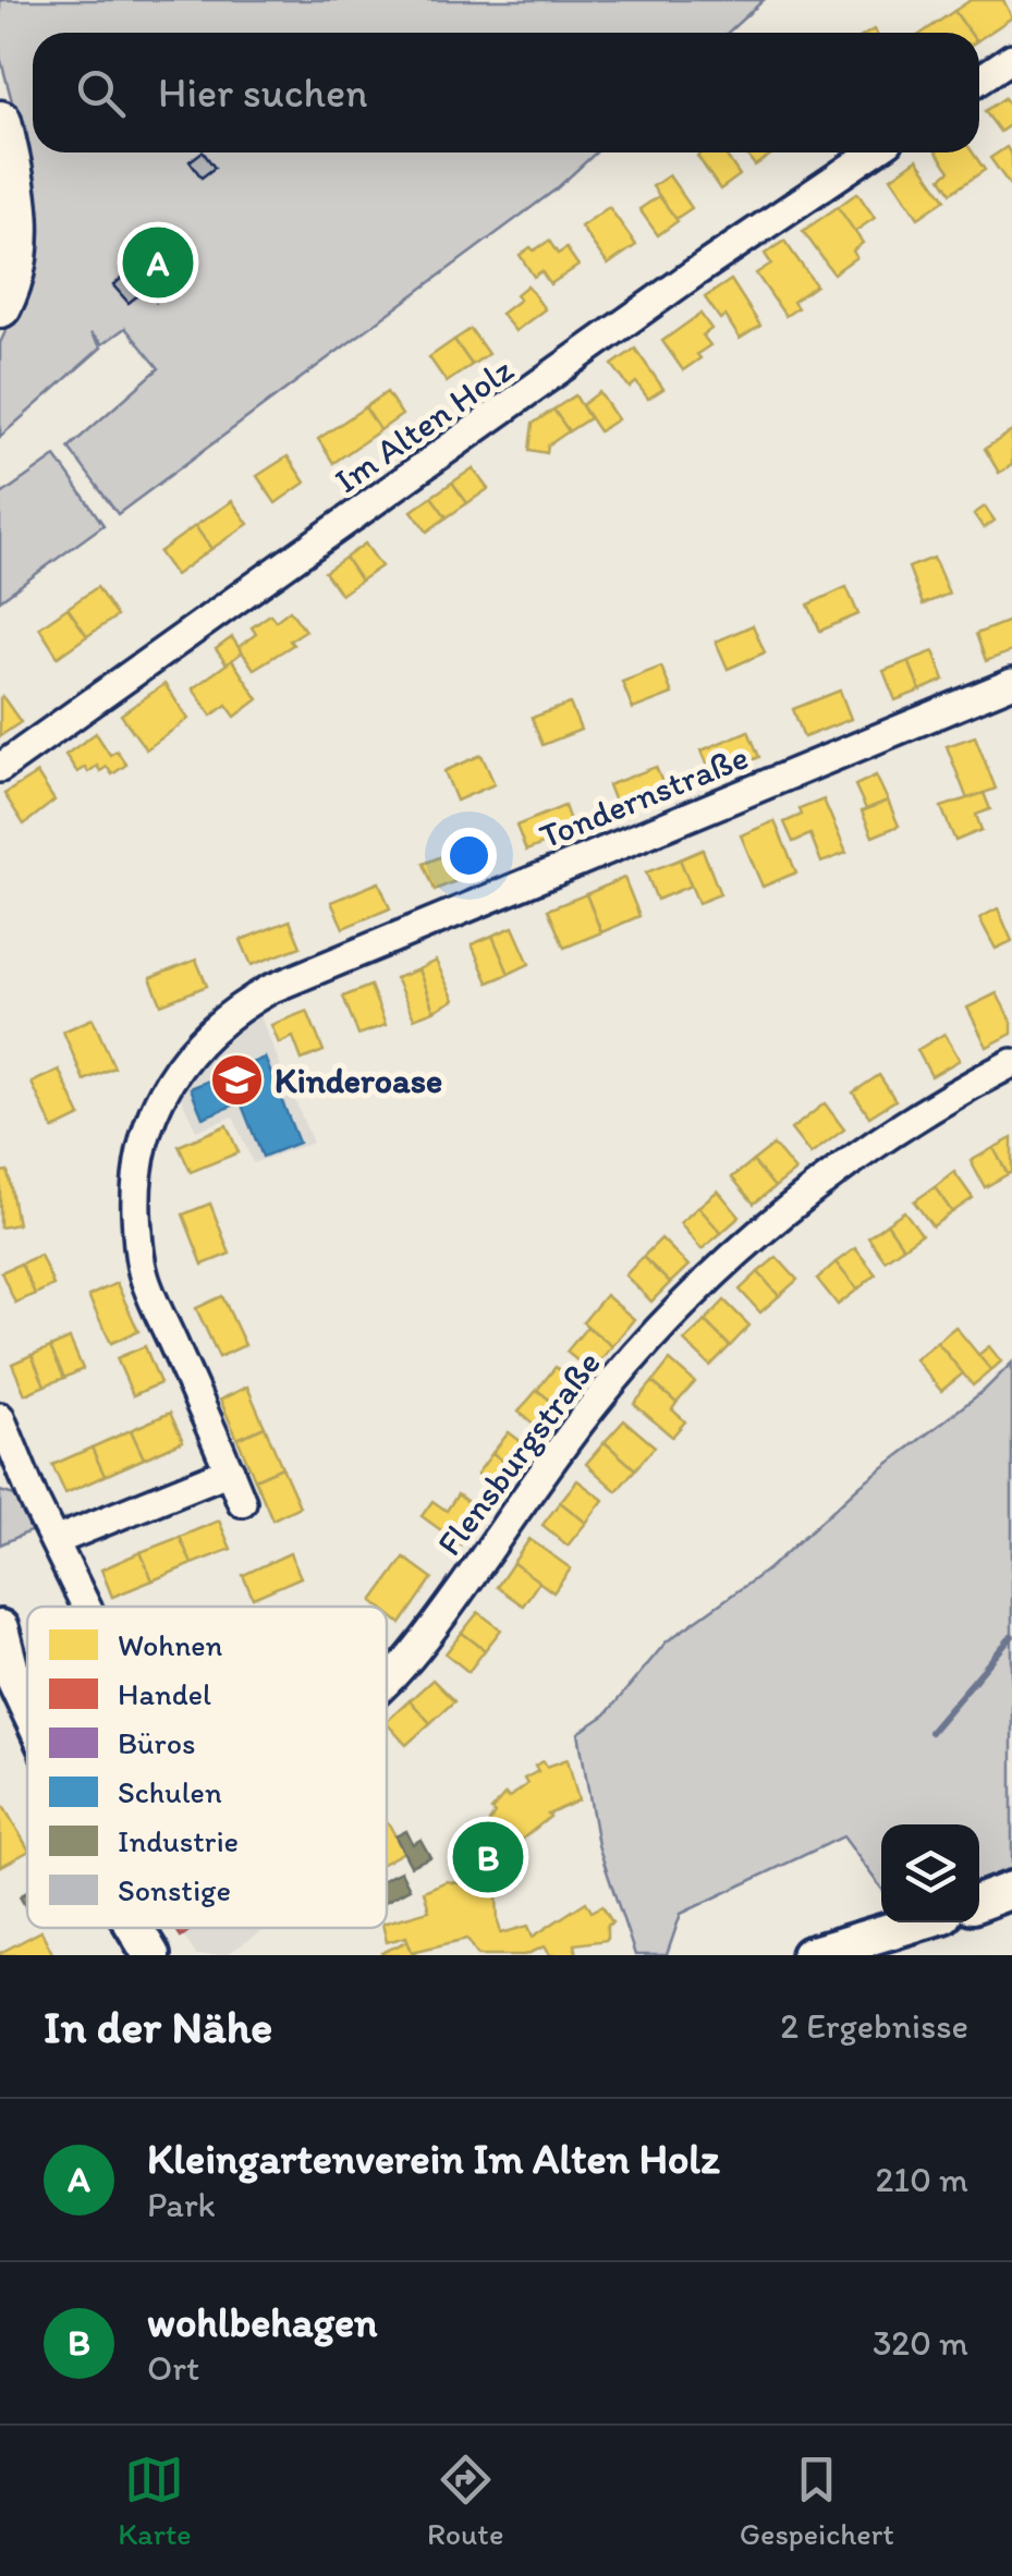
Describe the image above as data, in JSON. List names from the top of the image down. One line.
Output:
{"streets":{"street":["Im Alten Holz","Tondernstraße","Flensburgstraße"]},"places":{"school or university":["Kinderoase"]},"legend":["Wohnen","Handel","Büros","Schulen","Industrie","Sonstige"],"page":{"search":"Hier suchen","pins":["A","B"],"heading":["In der Nähe","2 Ergebnisse"],"list":[{"mark":"A","name":"Kleingartenverein Im Alten Holz","note":"Park","value":"210 m"},{"mark":"B","name":"wohlbehagen","note":"Ort","value":"320 m"}],"nav":["Karte","Route","Gespeichert"]}}
